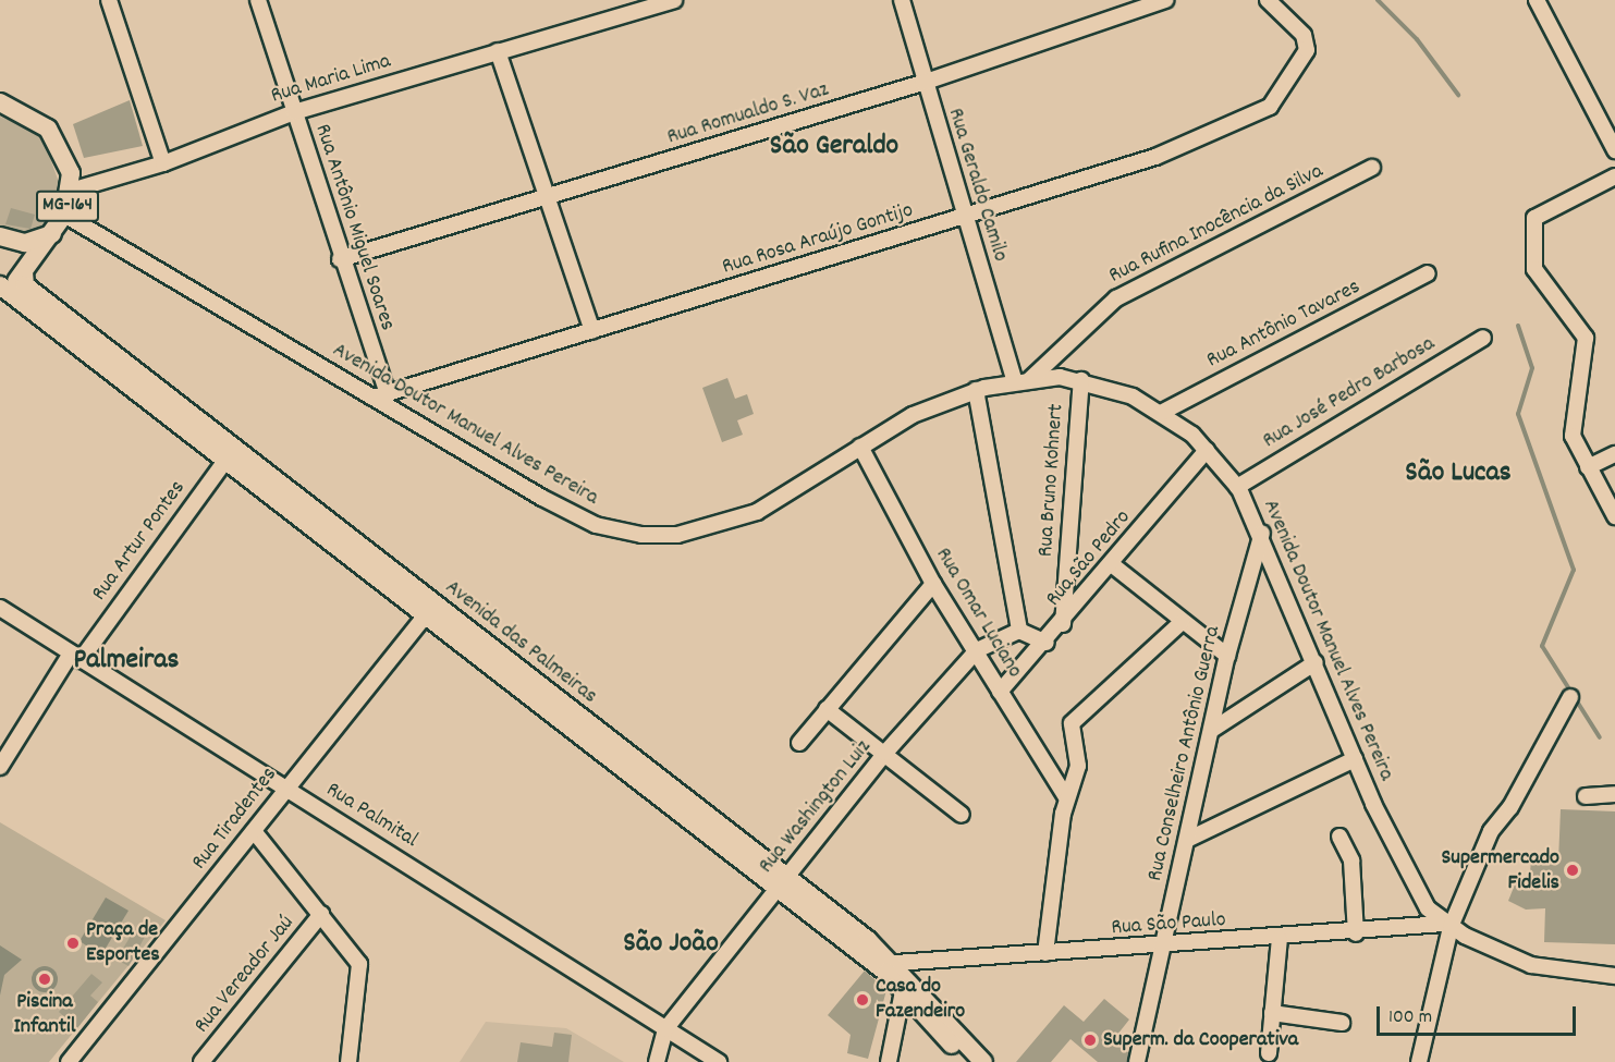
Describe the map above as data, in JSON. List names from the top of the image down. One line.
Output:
{"streets":{"main road":["MG-164","Avenida das Palmeiras"],"street":["Rua Maria Lima","Rua Romualdo S. Vaz","Rua Geraldo Camilo","Rua Rufina Inocência da Silva","Rua Antônio Miguel Soares","Rua Rosa Araújo Gontijo","Rua Antônio Tavares","Rua José Pedro Barbosa","Avenida Doutor Manuel Alves Pereira","Rua Bruno Kohnert","Rua Artur Pontes","Rua São Pedro","Rua Omar Luciano","Rua Conselheiro Antônio Guerra","Rua Washington Luiz","Rua Palmital","Rua Tiradentes","Rua São Paulo","Rua Vereador Jaú"]},"crossings":[["Rua Maria Lima","MG-164"],["Rua Maria Lima","Rua Antônio Miguel Soares"],["Rua Romualdo S. Vaz","Rua Geraldo Camilo"],["Rua Romualdo S. Vaz","Rua Antônio Miguel Soares"],["Rua Geraldo Camilo","Rua Rufina Inocência da Silva"],["Rua Geraldo Camilo","Rua Rosa Araújo Gontijo"],["Rua Geraldo Camilo","Avenida Doutor Manuel Alves Pereira"],["MG-164","Avenida Doutor Manuel Alves Pereira"],["MG-164","Avenida das Palmeiras"],["Rua Rufina Inocência da Silva","Avenida Doutor Manuel Alves Pereira"],["Rua Antônio Miguel Soares","Rua Rosa Araújo Gontijo"],["Rua Antônio Miguel Soares","Avenida Doutor Manuel Alves Pereira"],["Rua Rosa Araújo Gontijo","Avenida Doutor Manuel Alves Pereira"],["Rua Antônio Tavares","Avenida Doutor Manuel Alves Pereira"],["Rua José Pedro Barbosa","Avenida Doutor Manuel Alves Pereira"],["Avenida Doutor Manuel Alves Pereira","Rua Bruno Kohnert"],["Avenida Doutor Manuel Alves Pereira","Rua São Pedro"],["Avenida Doutor Manuel Alves Pereira","Rua Omar Luciano"],["Avenida Doutor Manuel Alves Pereira","Rua Conselheiro Antônio Guerra"],["Avenida Doutor Manuel Alves Pereira","Rua São Paulo"],["Rua Bruno Kohnert","Rua São Pedro"],["Rua Artur Pontes","Avenida das Palmeiras"],["Rua Artur Pontes","Rua Palmital"],["Rua São Pedro","Rua Omar Luciano"],["Rua Omar Luciano","Rua Washington Luiz"],["Avenida das Palmeiras","Rua Washington Luiz"],["Avenida das Palmeiras","Rua Tiradentes"],["Avenida das Palmeiras","Rua São Paulo"],["Rua Conselheiro Antônio Guerra","Rua São Paulo"],["Rua Washington Luiz","Rua Palmital"],["Rua Palmital","Rua Tiradentes"]],"districts":["São Geraldo","São Lucas","Palmeiras","São João"],"places":["Supermercado Fidelis","Praça de Esportes","Piscina Infantil","Casa do Fazendeiro","Superm. da Cooperativa"],"scale_bar":"100 m"}
